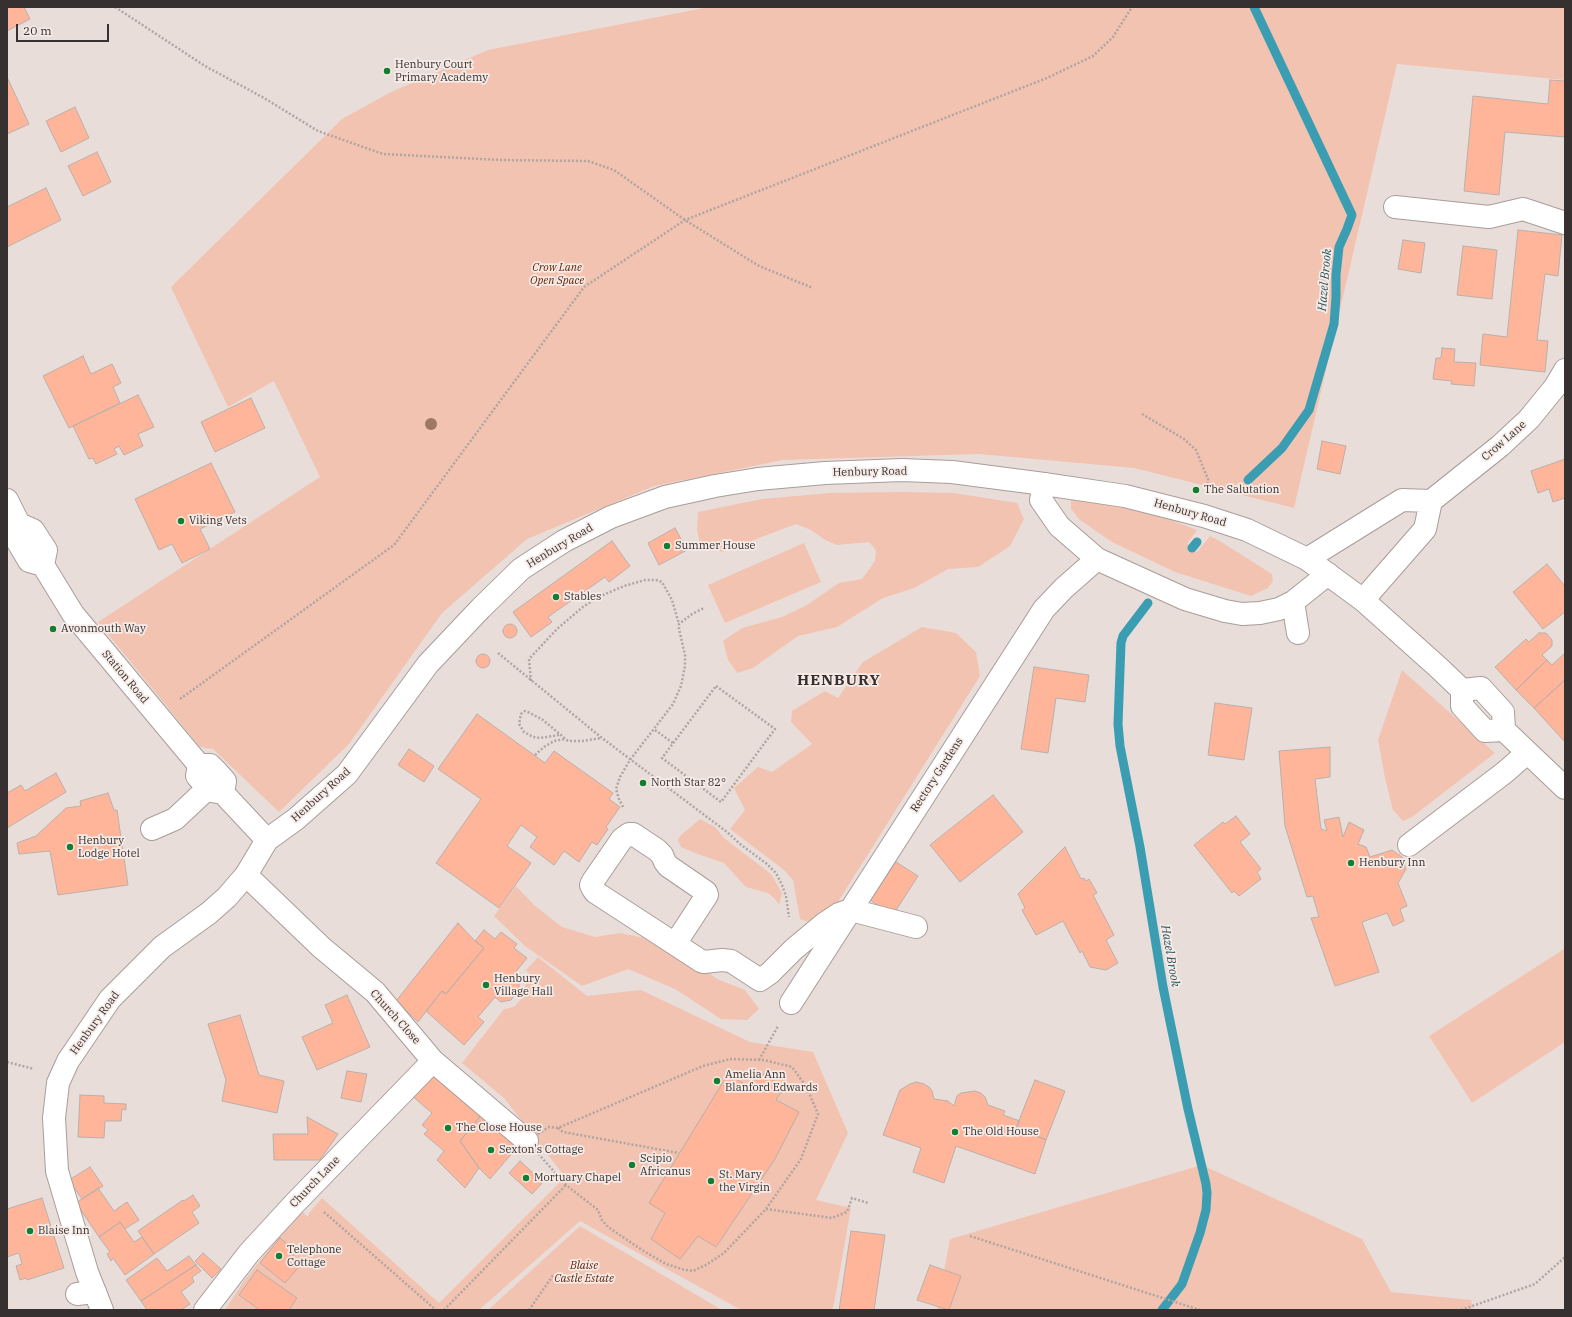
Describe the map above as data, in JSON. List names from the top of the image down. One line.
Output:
{"streets":{"main road":["Crow Lane","Henbury Road","Station Road","Rectory Gardens","Church Close","Church Lane"]},"crossings":[["Henbury Road","Church Close"],["Church Close","Church Lane"]],"districts":["HENBURY"],"water":["Hazel Brook"],"parks":["Crow Lane Open Space","Blaise Castle Estate"],"places":["Henbury Court Primary Academy","The Salutation","Viking Vets","Summer House","Stables","Avonmouth Way","North Star 82°","Henbury Lodge Hotel","Henbury Inn","Henbury Village Hall","Amelia Ann Blanford Edwards","The Close House","The Old House","Sexton's Cottage","Scipio Africanus","Mortuary Chapel","St. Mary the Virgin","Blaise Inn","Telephone Cottage"],"scale_bar":"20 m"}
